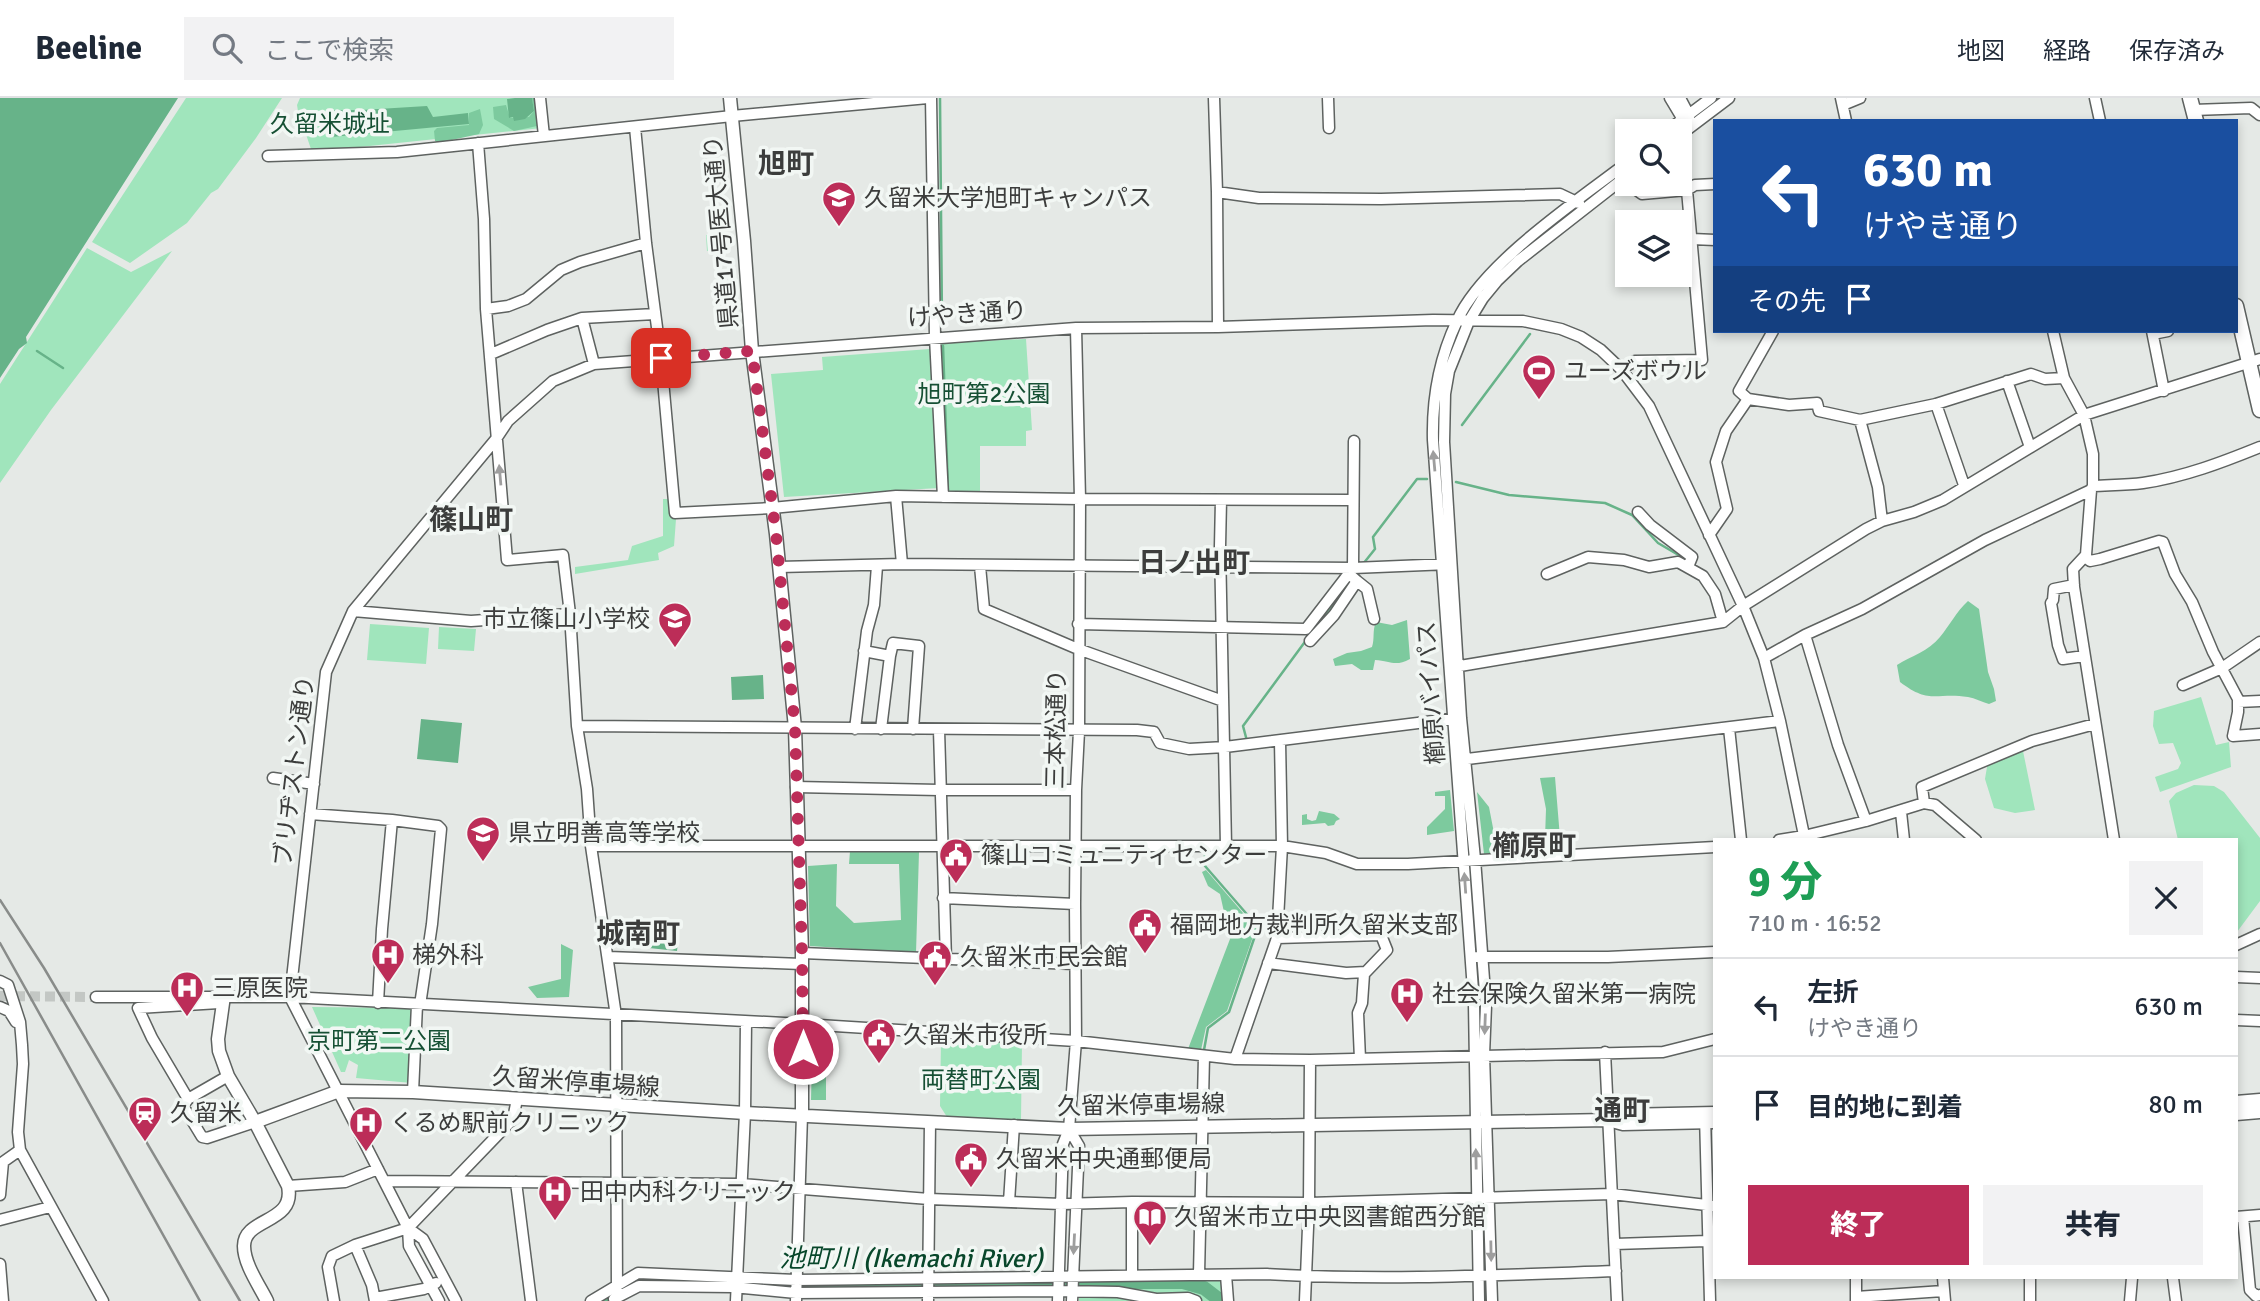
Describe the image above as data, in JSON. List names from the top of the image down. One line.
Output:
{"streets":{"main road":["県道17号医大通り","久留米停車場線"],"street":["けやき通り","櫛原バイパス","三本松通り","ブリヂストン通り"]},"crossings":[["県道17号医大通り","けやき通り"],["県道17号医大通り","久留米停車場線"],["けやき通り","櫛原バイパス"],["けやき通り","三本松通り"],["けやき通り","ブリヂストン通り"],["櫛原バイパス","久留米停車場線"],["三本松通り","久留米停車場線"]],"districts":["旭町","篠山町","日ノ出町","櫛原町","城南町","通町"],"water":["池町川 (Ikemachi River)"],"parks":["久留米城址","旭町第2公園","京町第二公園","両替町公園"],"places":{"school or university":["久留米大学旭町キャンパス","市立篠山小学校","県立明善高等学校"],"sports":["ユーズボウル"],"public building":["篠山コミュニティセンター","福岡地方裁判所久留米支部","久留米市民会館","久留米市役所","久留米中央通郵便局"],"hospital":["梯外科","三原医院","社会保険久留米第一病院","くるめ駅前クリニック","田中内科クリニック"],"station":["久留米"],"library":["久留米市立中央図書館西分館"]},"page":{"header":"Beeline","search":"ここで検索","nav":["地図","経路","保存済み"],"turn":["630 m","けやき通り"],"then":"その先","heading":["9 分","710 m · 16:52"],"list":[{"name":"左折","note":"けやき通り","value":"630 m"},{"name":"目的地に到着","value":"80 m"}],"buttons":["終了","共有"]}}
